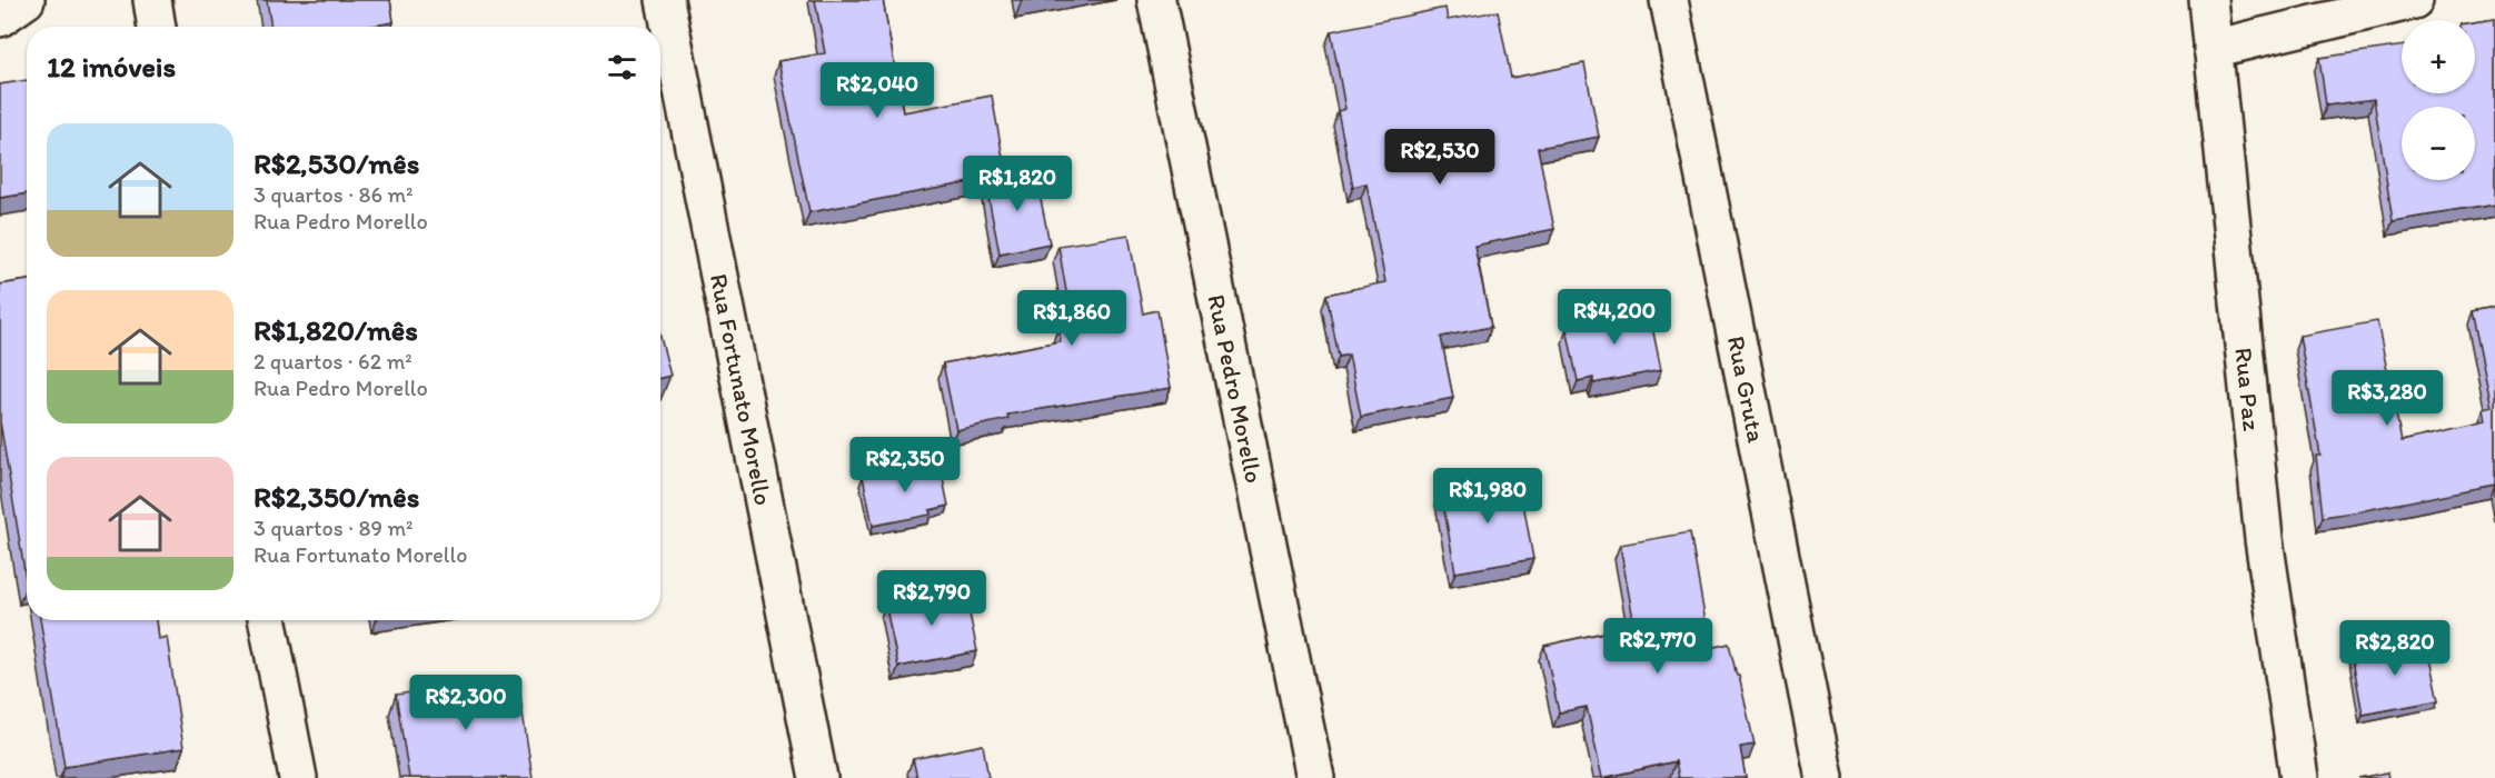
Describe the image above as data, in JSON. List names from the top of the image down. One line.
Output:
{"streets":{"street":["Rua Fortunato Morello","Rua Pedro Morello","Rua Gruta","Rua Paz"]},"page":{"map_buttons":["+","−"],"heading":"12 imóveis","price":["R$2,040","R$2,530","R$1,820","R$4,200","R$1,860","R$3,280","R$2,350","R$1,980","R$2,790","R$2,770","R$2,820","R$2,300"],"list":[{"name":"R$2,530/mês","note":"3 quartos · 86 m² · Rua Pedro Morello"},{"name":"R$1,820/mês","note":"2 quartos · 62 m² · Rua Pedro Morello"},{"name":"R$2,350/mês","note":"3 quartos · 89 m² · Rua Fortunato Morello"}]}}
